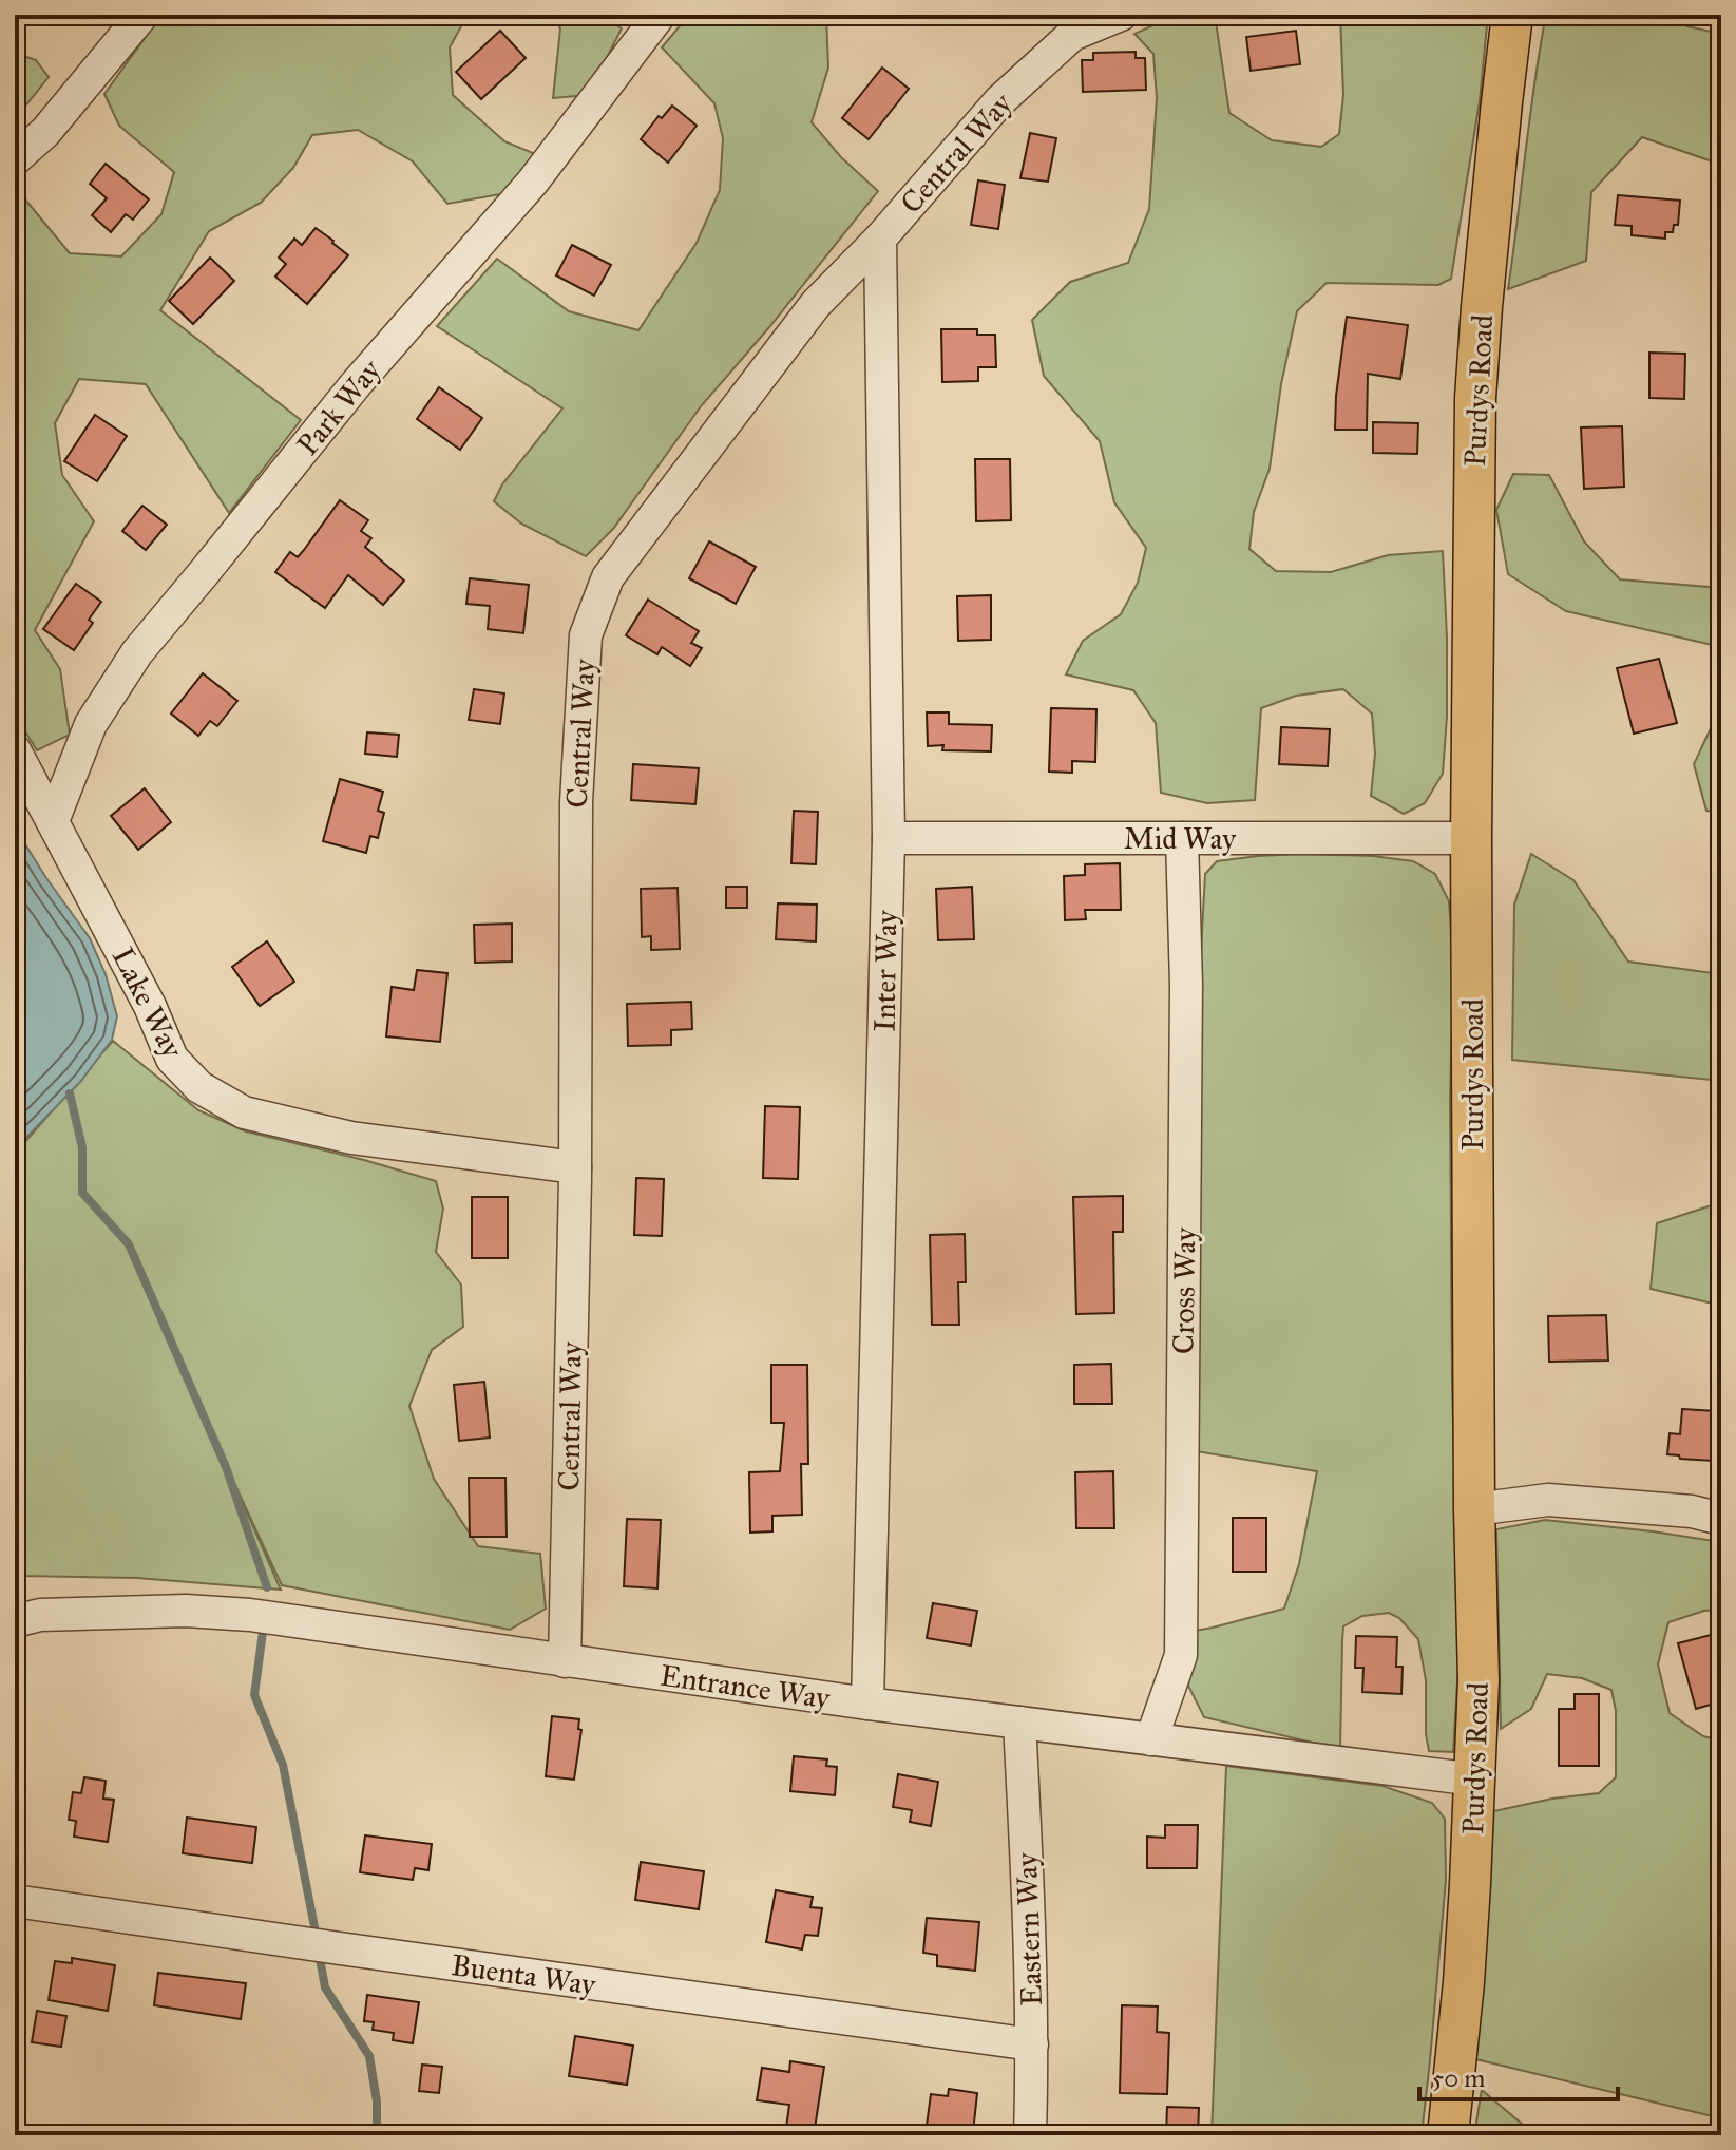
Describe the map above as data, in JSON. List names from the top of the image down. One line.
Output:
{"streets":{"main road":["Purdys Road"],"street":["Central Way","Park Way","Mid Way","Inter Way","Lake Way","Cross Way","Entrance Way","Eastern Way","Buenta Way"]},"crossings":[["Central Way","Inter Way"],["Central Way","Lake Way"],["Central Way","Entrance Way"],["Purdys Road","Mid Way"],["Purdys Road","Entrance Way"],["Park Way","Lake Way"],["Mid Way","Inter Way"],["Mid Way","Cross Way"],["Inter Way","Entrance Way"],["Cross Way","Entrance Way"],["Entrance Way","Eastern Way"],["Eastern Way","Buenta Way"]],"scale_bar":"50 m"}
